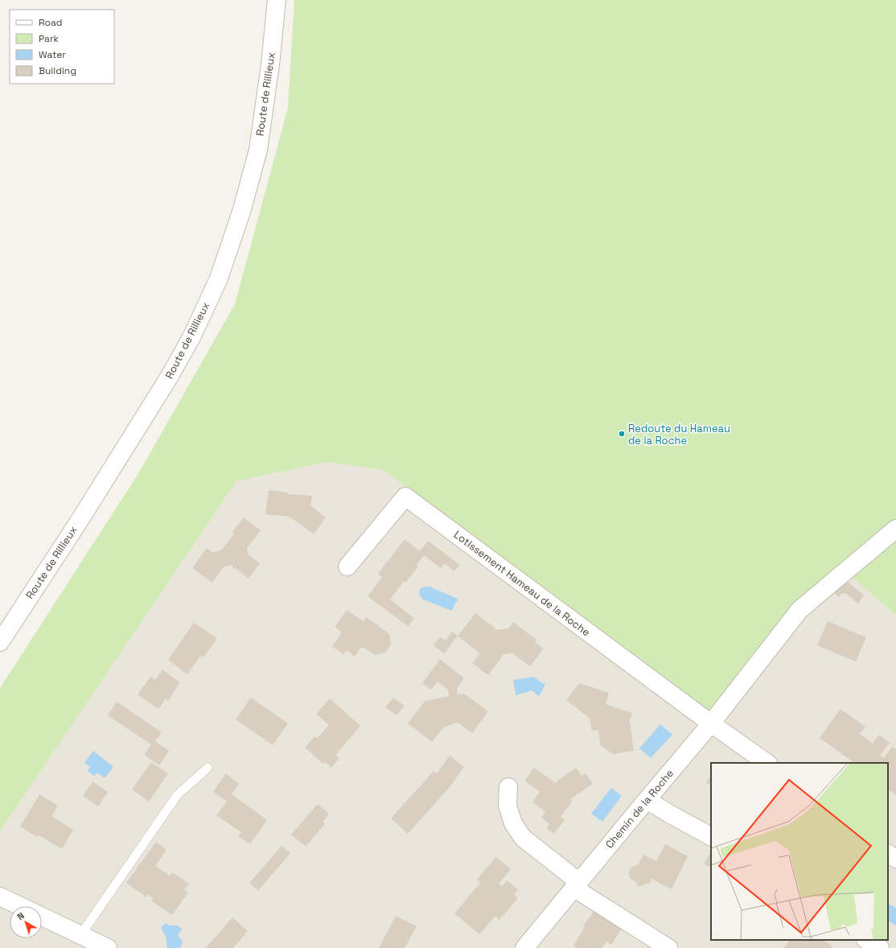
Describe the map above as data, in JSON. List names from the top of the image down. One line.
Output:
{"streets":{"street":["Route de Rillieux","Lotissement Hameau de la Roche","Chemin de la Roche"]},"crossings":[["Lotissement Hameau de la Roche","Chemin de la Roche"]],"places":["Redoute du Hameau de la Roche"],"legend":["Road","Park","Water","Building"],"north":"top left"}
